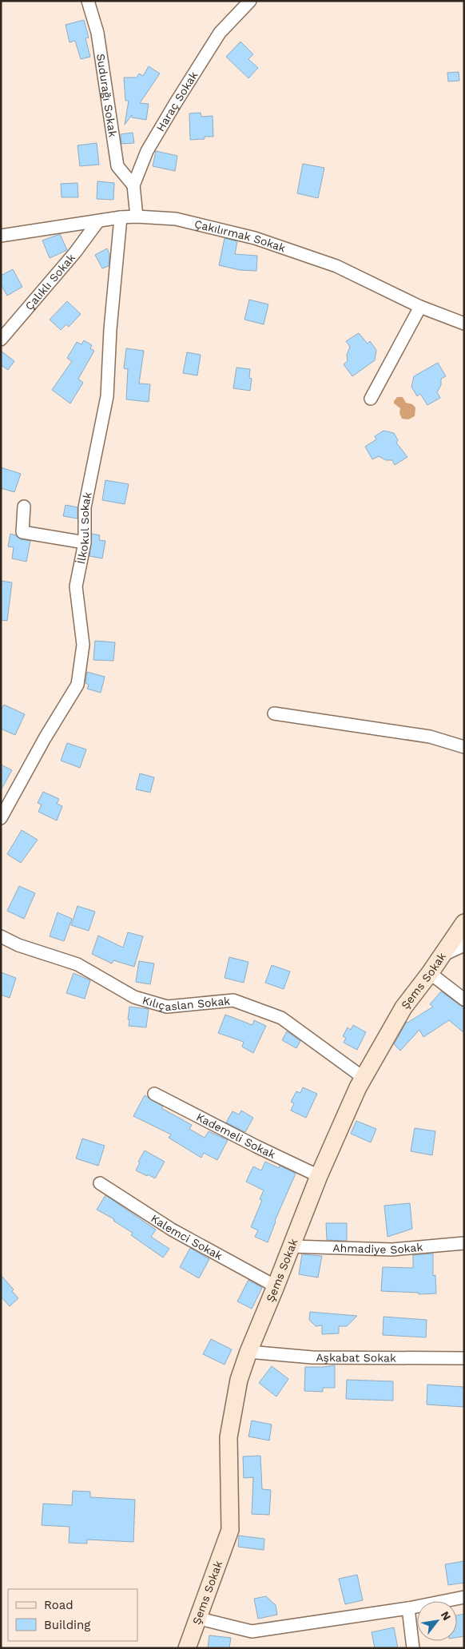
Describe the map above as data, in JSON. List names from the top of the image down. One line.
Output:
{"streets":{"street":["Sudurağı Sokak","Haraç Sokak","Çakılırmak Sokak","Çalıklı Sokak","İlkokul Sokak","Şems Sokak","Kılıçaslan Sokak","Kademeli Sokak","Kalemci Sokak","Ahmadiye Sokak","Aşkabat Sokak"]},"crossings":[["Sudurağı Sokak","Haraç Sokak"],["Haraç Sokak","Çakılırmak Sokak"],["Çakılırmak Sokak","Çalıklı Sokak"],["Çakılırmak Sokak","İlkokul Sokak"],["Şems Sokak","Kılıçaslan Sokak"],["Şems Sokak","Kademeli Sokak"],["Şems Sokak","Kalemci Sokak"],["Şems Sokak","Ahmadiye Sokak"],["Şems Sokak","Aşkabat Sokak"]],"legend":["Road","Building"],"north":"top right"}
